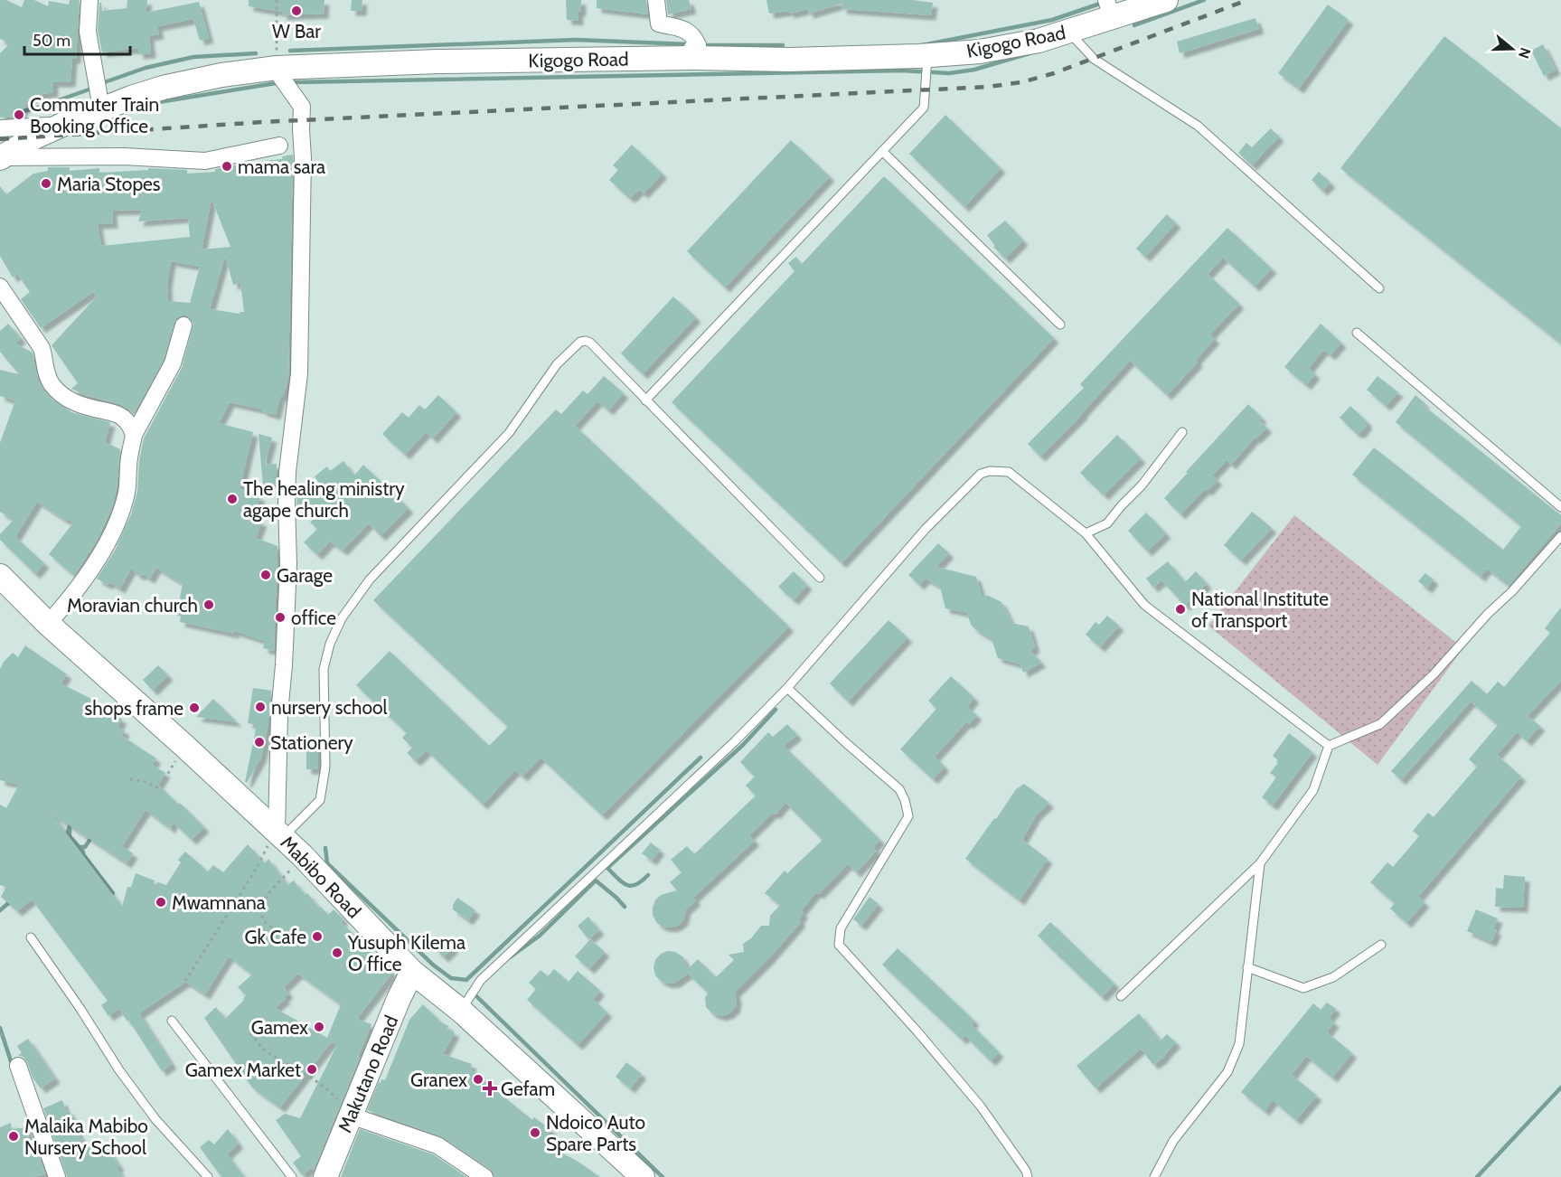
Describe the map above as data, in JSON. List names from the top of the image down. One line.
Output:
{"streets":{"main road":["Kigogo Road","Mabibo Road","Makutano Road"]},"crossings":[["Mabibo Road","Makutano Road"]],"places":{"other":["W Bar","Commuter Train Booking Office","mama sara","Maria Stopes","The healing ministry agape church","Garage","Moravian church","National Institute of Transport","office","nursery school","shops frame","Stationery","Mwamnana","Gk Cafe","Yusuph Kilema O ffice","Gamex","Gamex Market","Granex","Ndoico Auto Spare Parts","Malaika Mabibo Nursery School"],"health":["Gefam"]},"scale_bar":"50 m","north":"right"}
